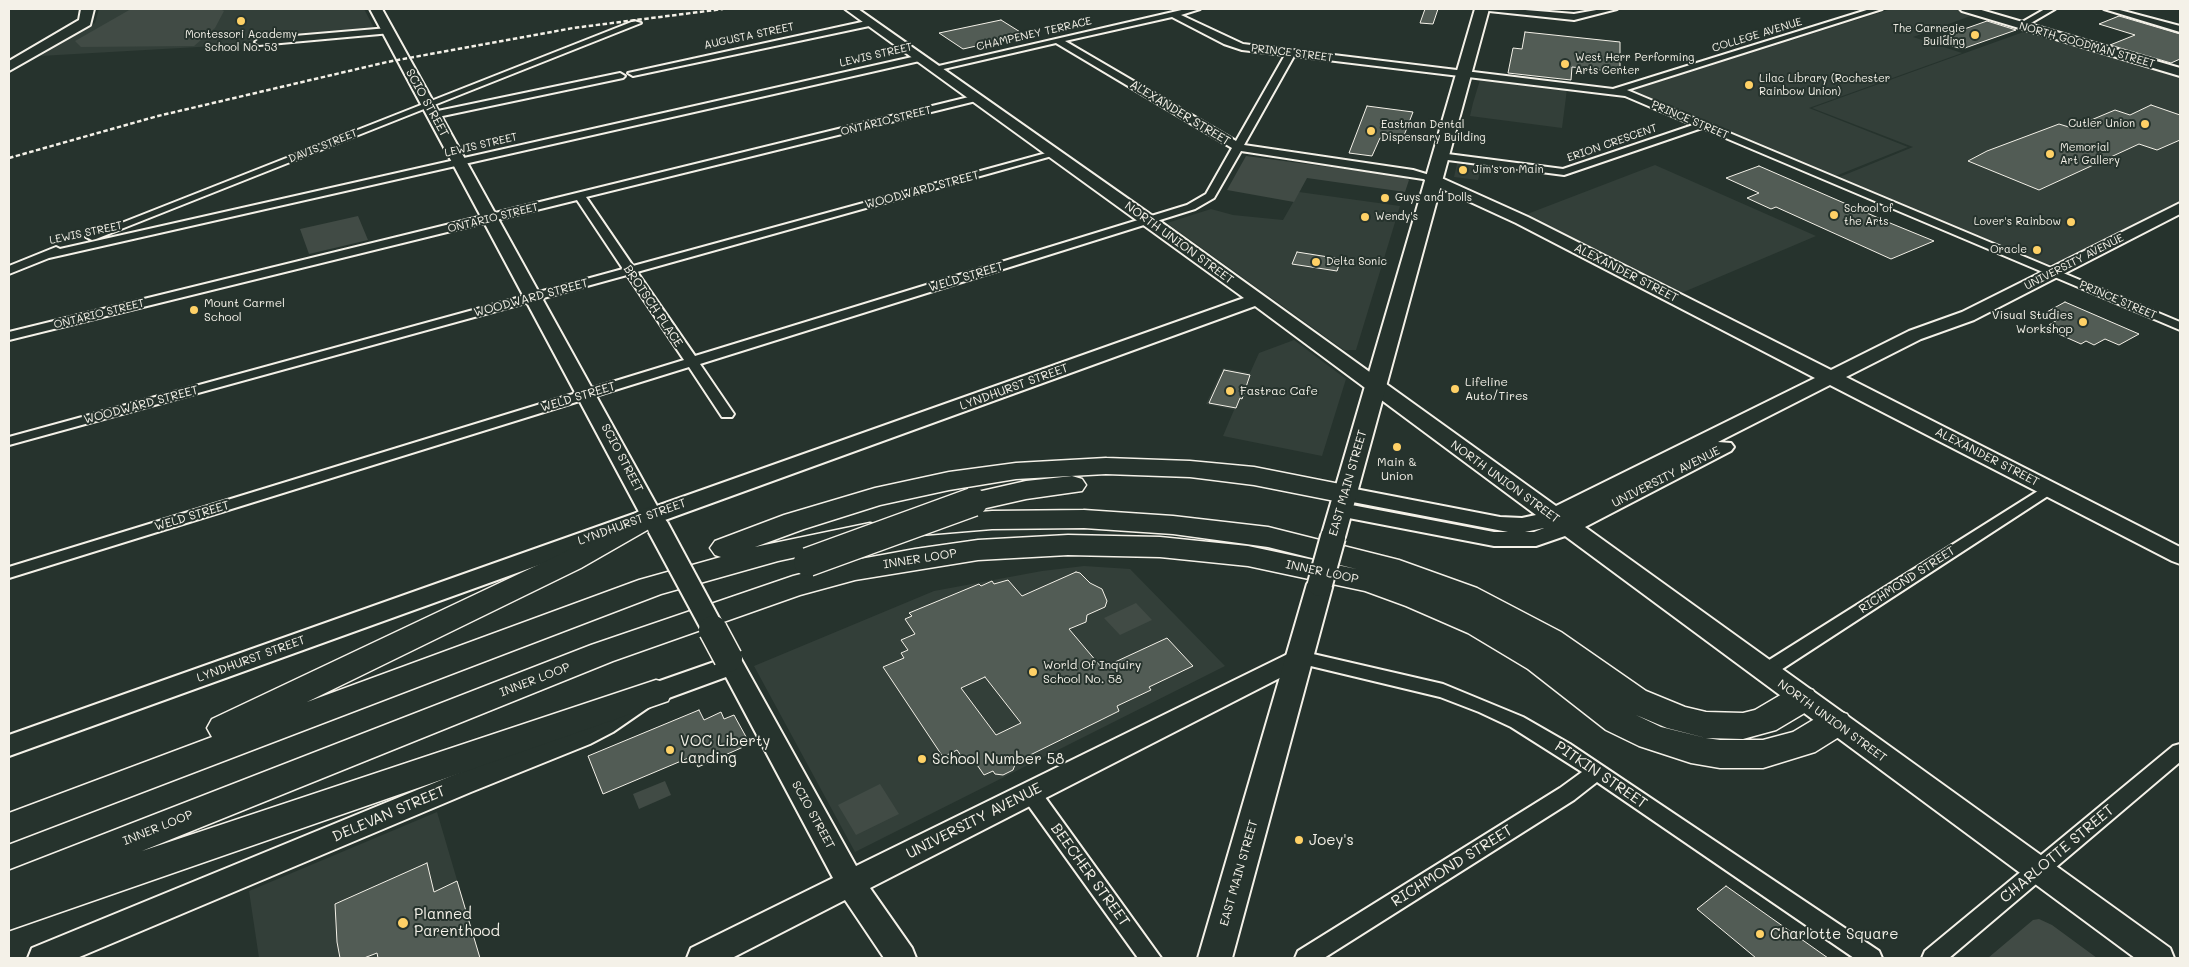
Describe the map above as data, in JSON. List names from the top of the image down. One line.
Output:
{"streets":{"highway":["INNER LOOP"],"main road":["EAST MAIN STREET"],"street":["CHAMPENEY TERRACE","COLLEGE AVENUE","AUGUSTA STREET","NORTH GOODMAN STREET","PRINCE STREET","LEWIS STREET","SCIO STREET","ALEXANDER STREET","ONTARIO STREET","ERION CRESCENT","DAVIS STREET","WOODWARD STREET","NORTH UNION STREET","UNIVERSITY AVENUE","WELD STREET","BROTSCH PLACE","LYNDHURST STREET","RICHMOND STREET","PITKIN STREET","DELEVAN STREET","CHARLOTTE STREET","BEECHER STREET"]},"crossings":[["CHAMPENEY TERRACE","PRINCE STREET"],["CHAMPENEY TERRACE","ALEXANDER STREET"],["CHAMPENEY TERRACE","NORTH UNION STREET"],["COLLEGE AVENUE","PRINCE STREET"],["AUGUSTA STREET","NORTH UNION STREET"],["PRINCE STREET","ERION CRESCENT"],["PRINCE STREET","UNIVERSITY AVENUE"],["PRINCE STREET","WELD STREET"],["PRINCE STREET","EAST MAIN STREET"],["LEWIS STREET","SCIO STREET"],["LEWIS STREET","DAVIS STREET"],["LEWIS STREET","NORTH UNION STREET"],["SCIO STREET","ONTARIO STREET"],["SCIO STREET","DAVIS STREET"],["SCIO STREET","WOODWARD STREET"],["SCIO STREET","UNIVERSITY AVENUE"],["SCIO STREET","WELD STREET"],["SCIO STREET","LYNDHURST STREET"],["SCIO STREET","DELEVAN STREET"],["ALEXANDER STREET","UNIVERSITY AVENUE"],["ALEXANDER STREET","WELD STREET"],["ALEXANDER STREET","EAST MAIN STREET"],["ALEXANDER STREET","RICHMOND STREET"],["ONTARIO STREET","NORTH UNION STREET"],["ONTARIO STREET","BROTSCH PLACE"],["ERION CRESCENT","EAST MAIN STREET"],["WOODWARD STREET","NORTH UNION STREET"],["WOODWARD STREET","BROTSCH PLACE"],["NORTH UNION STREET","UNIVERSITY AVENUE"],["NORTH UNION STREET","WELD STREET"],["NORTH UNION STREET","LYNDHURST STREET"],["NORTH UNION STREET","EAST MAIN STREET"],["NORTH UNION STREET","INNER LOOP"],["NORTH UNION STREET","RICHMOND STREET"],["NORTH UNION STREET","CHARLOTTE STREET"],["UNIVERSITY AVENUE","EAST MAIN STREET"],["UNIVERSITY AVENUE","PITKIN STREET"],["UNIVERSITY AVENUE","BEECHER STREET"],["WELD STREET","BROTSCH PLACE"],["EAST MAIN STREET","PITKIN STREET"],["RICHMOND STREET","PITKIN STREET"]],"places":["Montessori Academy School No. 53","The Carnegie Building","West Herr Performing Arts Center","Lilac Library (Rochester Rainbow Union)","Cutler Union","Eastman Dental Dispensary Building","Memorial Art Gallery","Jim's on Main","Guys and Dolls","School of the Arts","Wendy's","Lover's Rainbow","Oracle","Delta Sonic","Mount Carmel School","Visual Studies Workshop","Lifeline Auto/Tires","Fastrac Cafe","Main & Union","World Of Inquiry School No. 58","VOC Liberty Landing","School Number 58","Joey's","Planned Parenthood","Charlotte Square"]}
